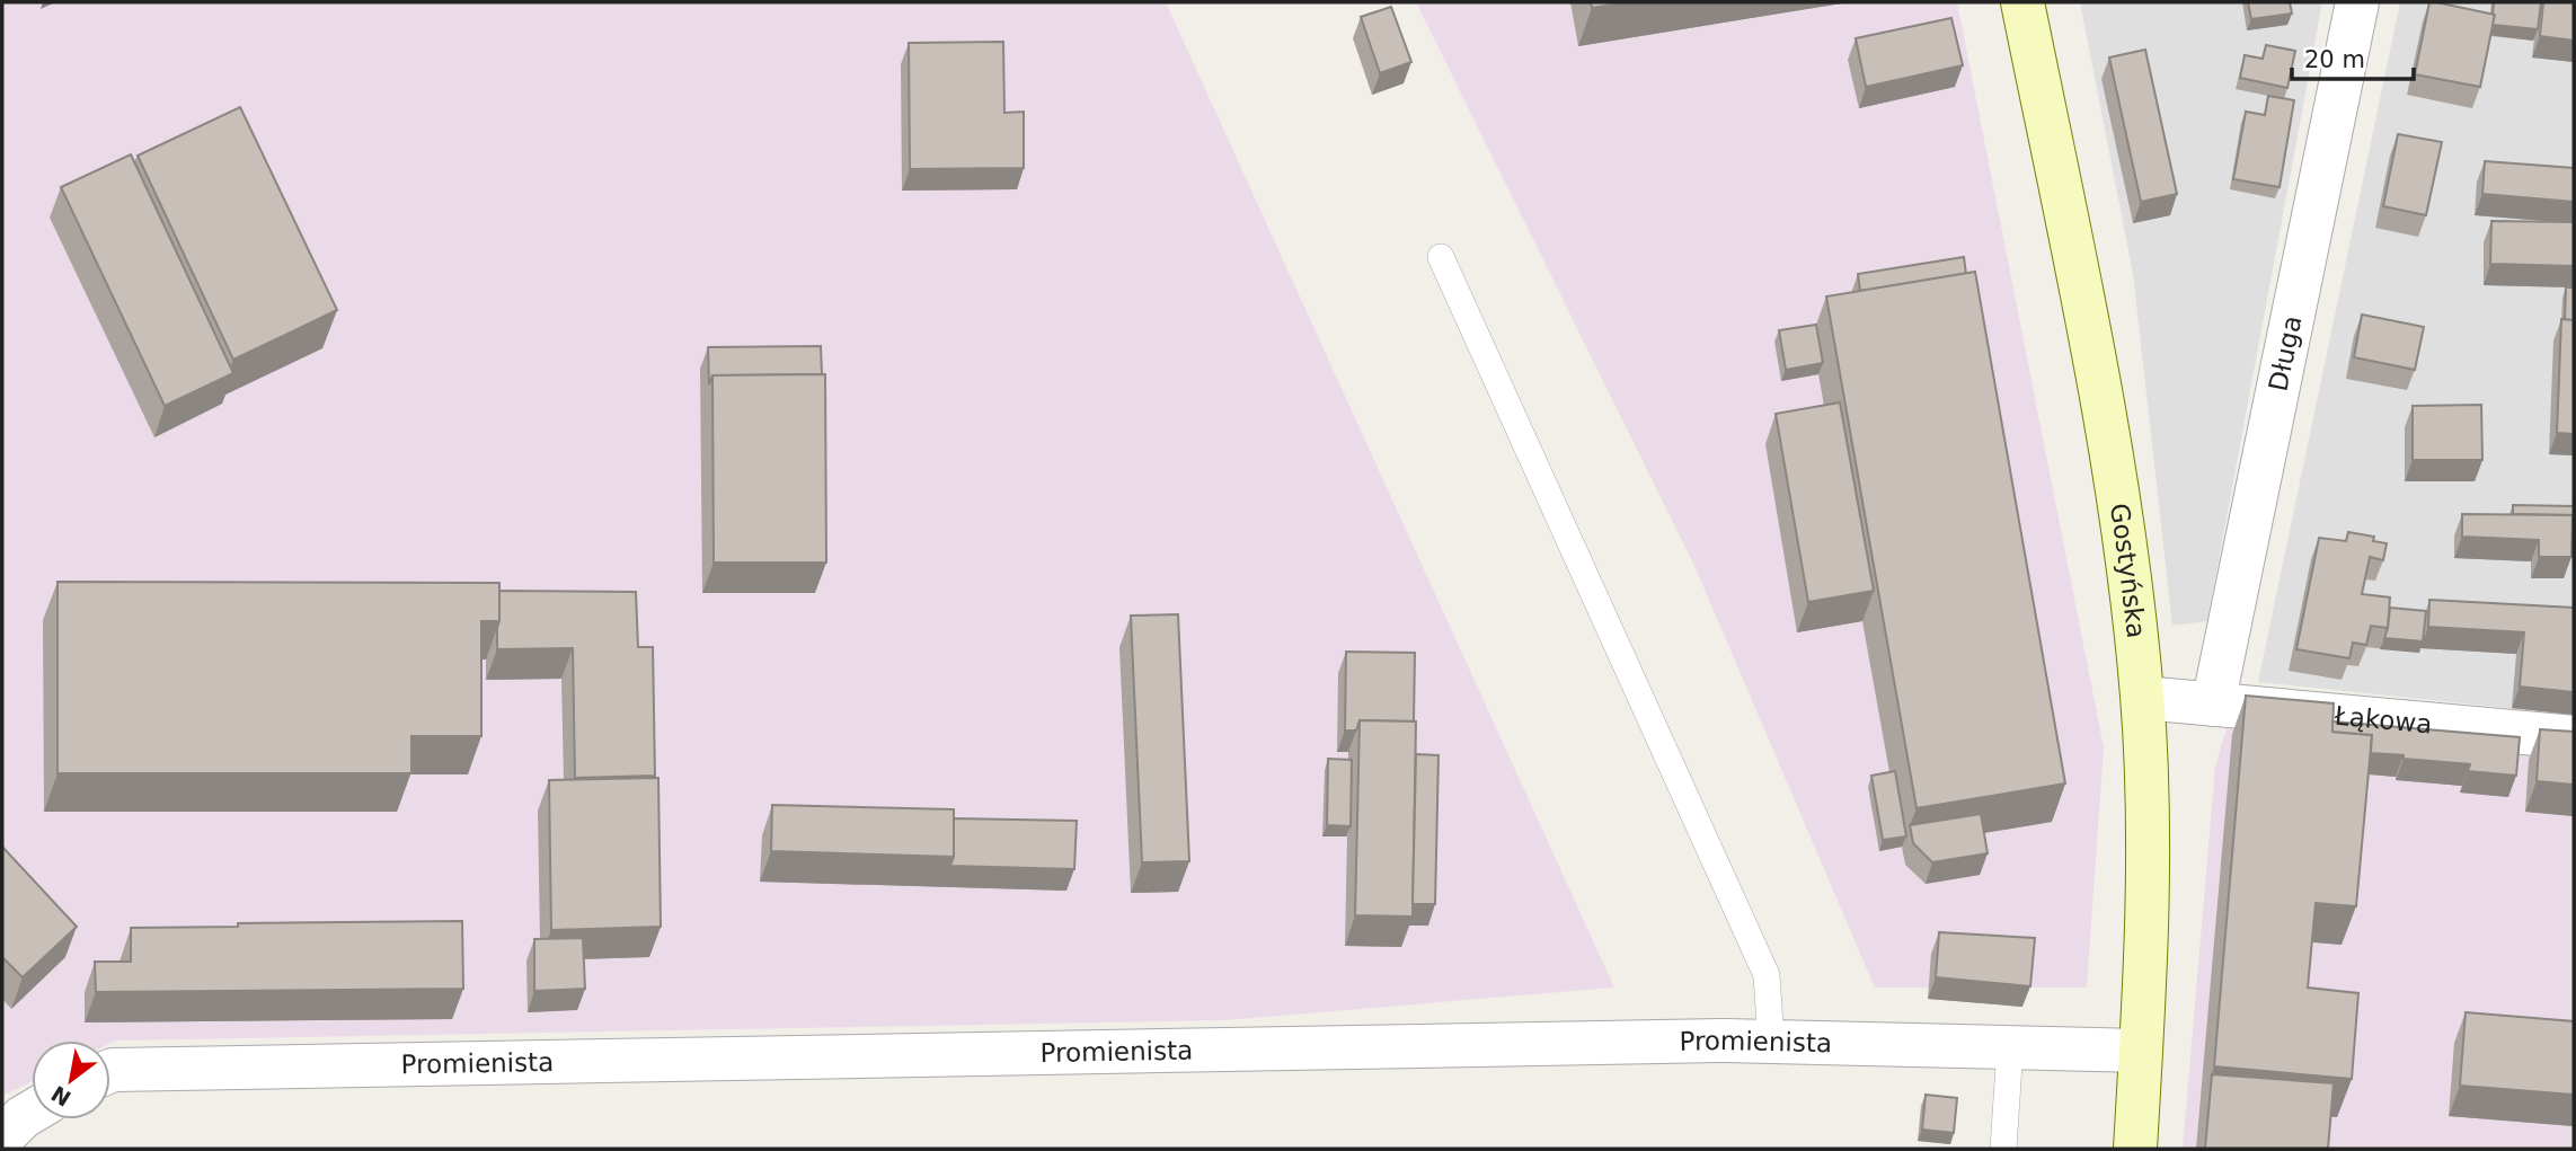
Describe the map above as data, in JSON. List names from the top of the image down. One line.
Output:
{"streets":{"main road":["Gostyńska"],"street":["Długa","Łąkowa","Promienista"]},"crossings":[["Długa","Łąkowa"],["Gostyńska","Łąkowa"],["Gostyńska","Promienista"]],"scale_bar":"20 m","north":"bottom left"}
